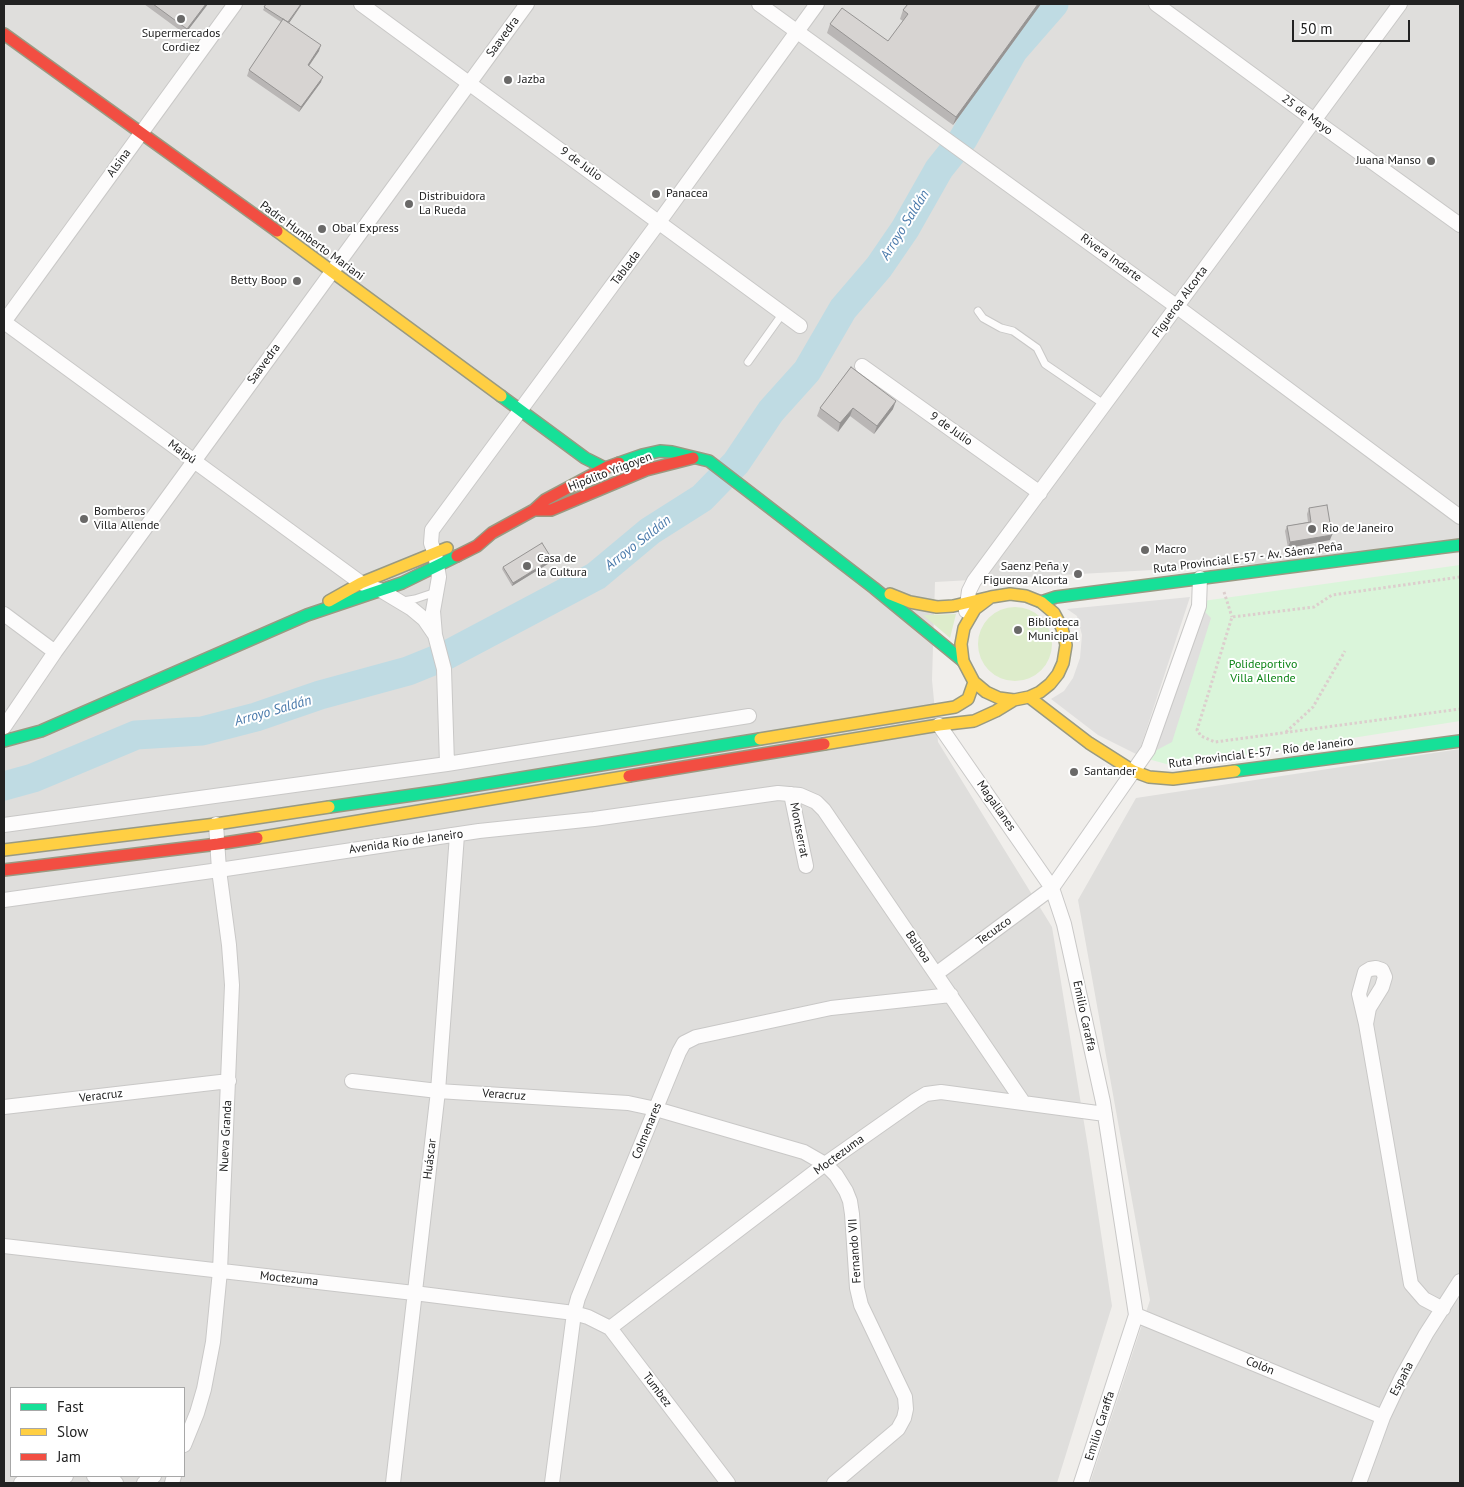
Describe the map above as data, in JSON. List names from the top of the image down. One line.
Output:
{"streets":{"main road":["Padre Humberto Mariani","Hipólito Yrigoyen","Ruta Provincial E-57 - Av. Sáenz Peña","Ruta Provincial E-57 - Río de Janeiro"],"street":["Saavedra","25 de Mayo","Alsina","9 de Julio","Rivera Indarte","Tablada","Figueroa Alcorta","Maipú","Magallanes","Montserrat","Avenida Río de Janeiro","Tecuzco","Balboa","Emilio Caraffa","Veracruz","Colmenares","Nueva Granda","Moctezuma","Huáscar","Fernando VII","Colón","España","Tumbez"]},"crossings":[["Saavedra","9 de Julio"],["Saavedra","Padre Humberto Mariani"],["Saavedra","Maipú"],["25 de Mayo","Figueroa Alcorta"],["Alsina","Padre Humberto Mariani"],["Alsina","Maipú"],["9 de Julio","Tablada"],["9 de Julio","Figueroa Alcorta"],["Padre Humberto Mariani","Tablada"],["Padre Humberto Mariani","Hipólito Yrigoyen"],["Rivera Indarte","Tablada"],["Rivera Indarte","Figueroa Alcorta"],["Tablada","Hipólito Yrigoyen"],["Figueroa Alcorta","Ruta Provincial E-57 - Av. Sáenz Peña"],["Figueroa Alcorta","Ruta Provincial E-57 - Río de Janeiro"],["Ruta Provincial E-57 - Av. Sáenz Peña","Ruta Provincial E-57 - Río de Janeiro"],["Magallanes","Tecuzco"],["Magallanes","Emilio Caraffa"],["Montserrat","Avenida Río de Janeiro"],["Avenida Río de Janeiro","Balboa"],["Avenida Río de Janeiro","Nueva Granda"],["Avenida Río de Janeiro","Huáscar"],["Tecuzco","Balboa"],["Tecuzco","Emilio Caraffa"],["Balboa","Colmenares"],["Balboa","Moctezuma"],["Emilio Caraffa","Moctezuma"],["Emilio Caraffa","Colón"],["Veracruz","Colmenares"],["Veracruz","Nueva Granda"],["Veracruz","Huáscar"],["Veracruz","Fernando VII"],["Colmenares","Moctezuma"],["Colmenares","Fernando VII"],["Colmenares","Tumbez"],["Nueva Granda","Moctezuma"],["Moctezuma","Huáscar"],["Moctezuma","Fernando VII"],["Moctezuma","Tumbez"],["Colón","España"]],"water":["Arroyo Saldán"],"parks":["Polideportivo Villa Allende"],"places":["Supermercados Cordiez","Jazba","Juana Manso","Panacea","Distribuidora La Rueda","Obal Express","Betty Boop","Bomberos Villa Allende","Rio de Janeiro","Macro","Casa de la Cultura","Saenz Peña y Figueroa Alcorta","Biblioteca Municipal","Santander"],"legend":["Fast","Slow","Jam"],"scale_bar":"50 m"}
